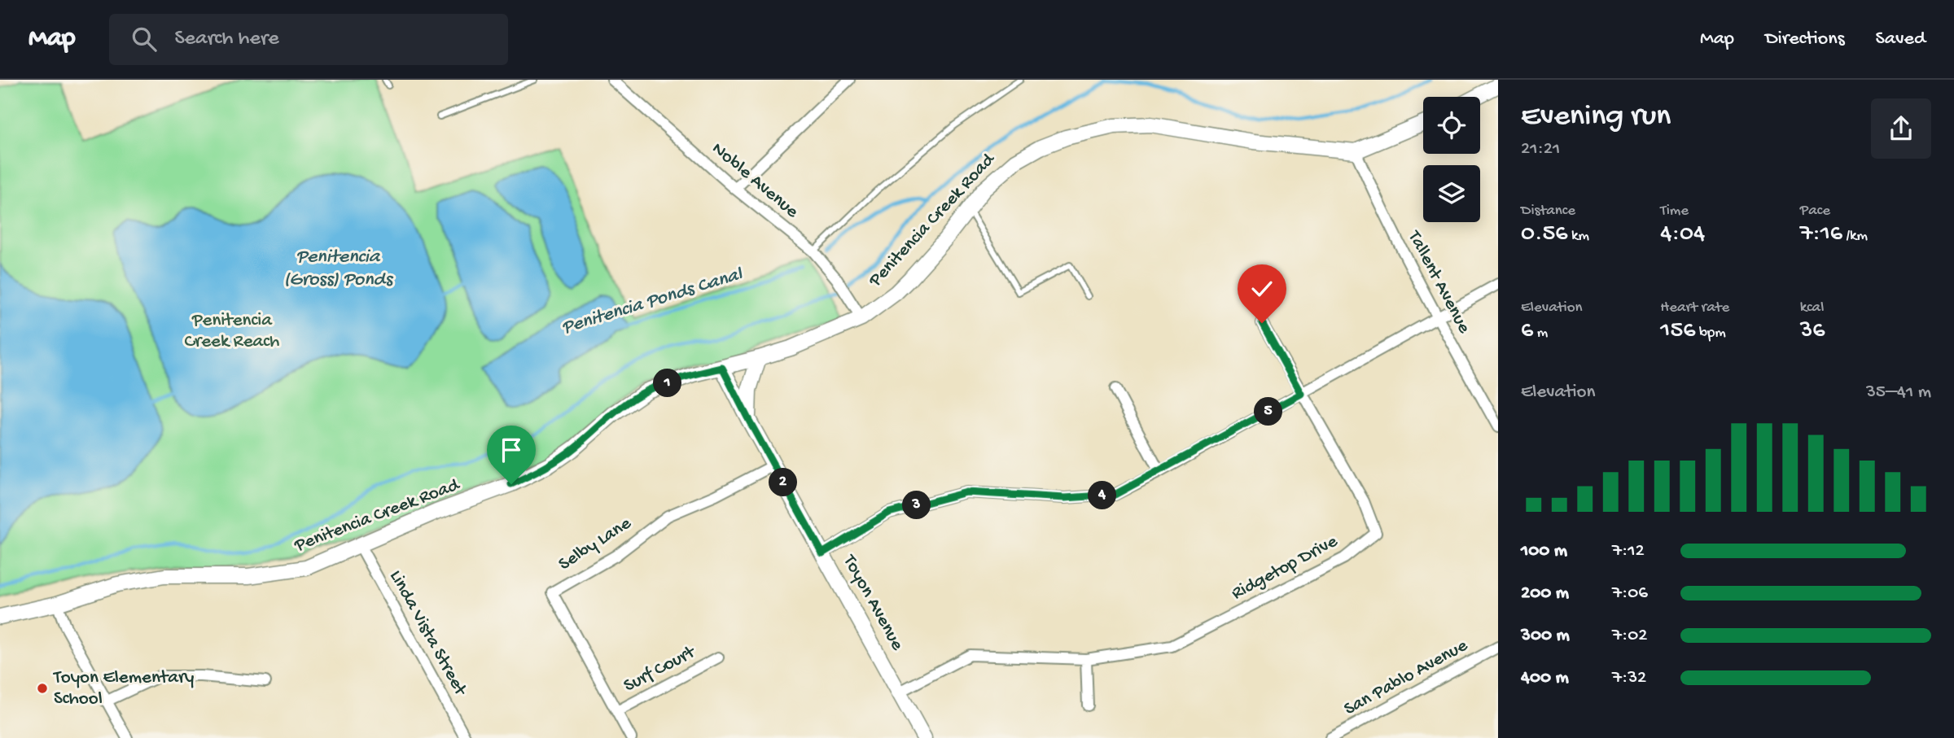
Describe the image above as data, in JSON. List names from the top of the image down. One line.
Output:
{"streets":{"street":["Noble Avenue","Penitencia Creek Road","Tallent Avenue","Selby Lane","Ridgetop Drive","Toyon Avenue","Linda Vista Street","Surf Court","San Pablo Avenue"]},"crossings":[["Noble Avenue","Penitencia Creek Road"],["Penitencia Creek Road","Tallent Avenue"],["Penitencia Creek Road","Toyon Avenue"],["Penitencia Creek Road","Linda Vista Street"],["Selby Lane","Toyon Avenue"],["Selby Lane","Surf Court"],["Ridgetop Drive","Toyon Avenue"]],"water":["Penitencia (Gross) Ponds","Penitencia Ponds Canal"],"parks":["Penitencia Creek Reach"],"places":["Toyon Elementary School"],"page":{"header":"Map","search":"Search here","nav":["Map","Directions","Saved"],"heading":["Evening run","21:21"],"stats":[["Distance","0.56 km"],["Time","4:04"],["Pace","7:16 /km"],["Elevation","6 m"],["Heart rate","156 bpm"],["kcal","36"]],"pins":["1","5","2","4","3"],"chart":["Elevation","35–41 m"],"list":[{"name":"100 m","note":"7:12"},{"name":"200 m","note":"7:06"},{"name":"300 m","note":"7:02"},{"name":"400 m","note":"7:32"}]}}
